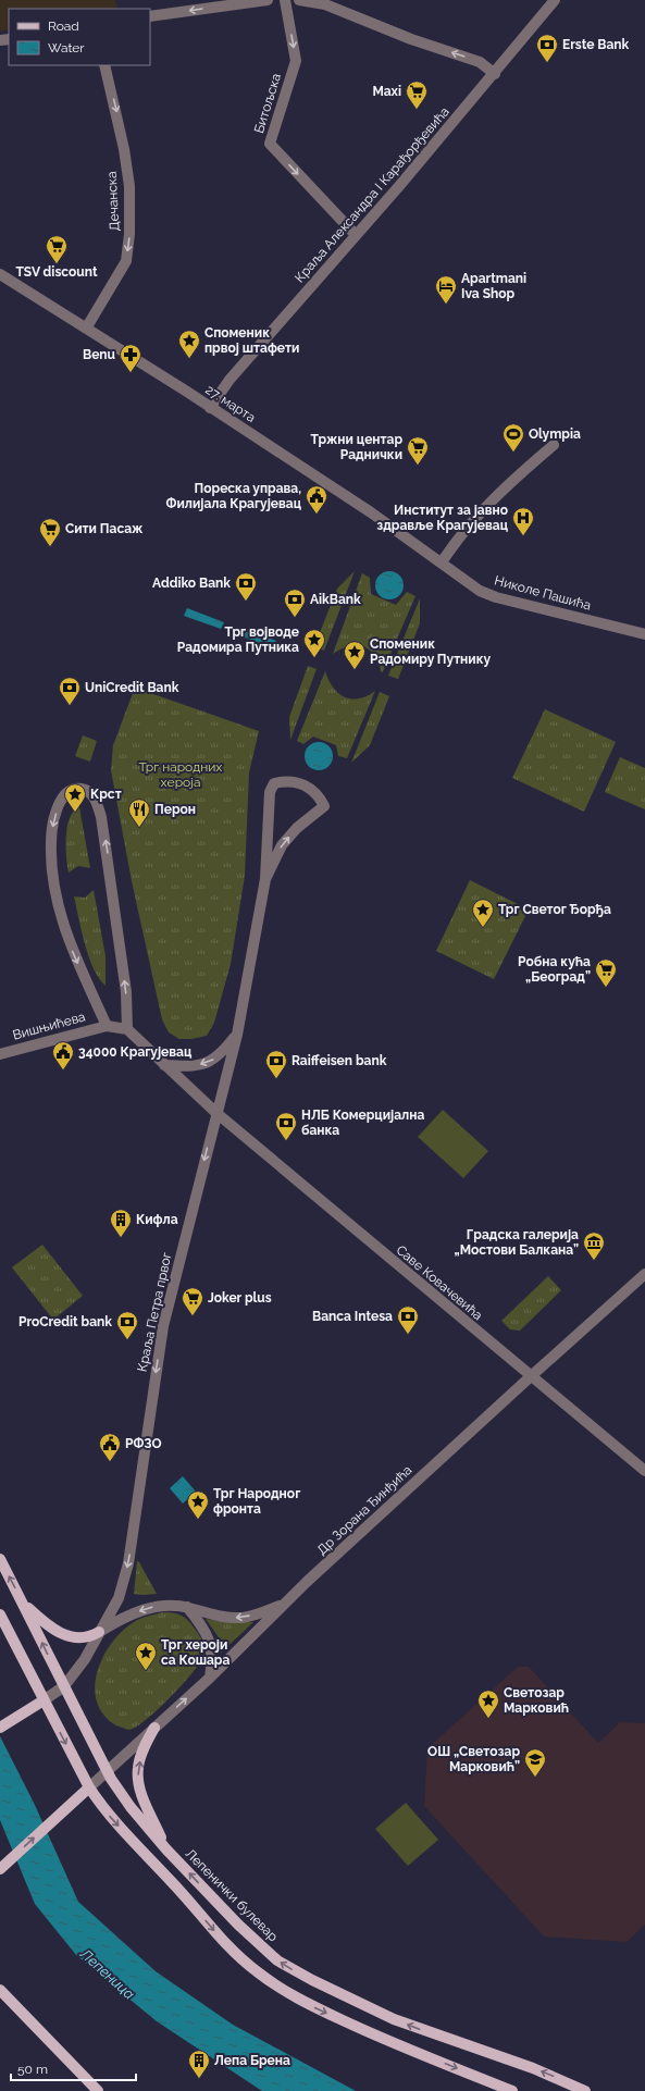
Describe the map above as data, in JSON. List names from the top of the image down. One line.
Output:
{"streets":{"main road":["Лепенички булевар"],"street":["Битољска","Краља Александра I Карађорђевића","Дечанска","27. марта","Николе Пашића","Вишњићева","Саве Ковачевића","Краља Петра првог","Др Зорана Ђинђића"]},"crossings":[["Битољска","Краља Александра I Карађорђевића"],["Краља Александра I Карађорђевића","27. марта"],["Дечанска","27. марта"],["27. марта","Николе Пашића"],["Саве Ковачевића","Краља Петра првог"],["Саве Ковачевића","Др Зорана Ђинђића"],["Др Зорана Ђинђића","Лепенички булевар"]],"one_way":["Битољска","Дечанска","Краља Петра првог"],"water":["Лепеница"],"parks":["Трг народних хероја"],"places":{"bank":["Erste Bank","Addiko Bank","AikBank","UniCredit Bank","Raiffeisen bank","НЛБ Комерцијална банка","Banca Intesa","ProCredit bank"],"supermarket":["Maxi","TSV discount","Тржни центар Раднички","Сити Пасаж","Робна кућа „Београд”","Joker plus"],"hotel":["Apartmani Iva Shop"],"place":["Споменик првој штафети","Трг војводе Радомира Путника","Споменик Радомиру Путнику","Крст","Трг Светог Ђорђа","Трг Народног фронта","Трг хероји са Кошара","Светозар Марковић"],"pharmacy":["Benu"],"sports":["Olympia"],"public building":["Пореска управа, Филијала Крагујевац","34000 Крагујевац","РФЗО"],"hospital":["Институт за јавно здравље Крагујевац"],"restaurant":["Перон"],"building":["Кифла","Лепа Брена"],"museum":["Градска галерија „Мостови Балкана”"],"school or university":["ОШ „Светозар Марковић”"]},"legend":["Road","Water"],"scale_bar":"50 m"}
